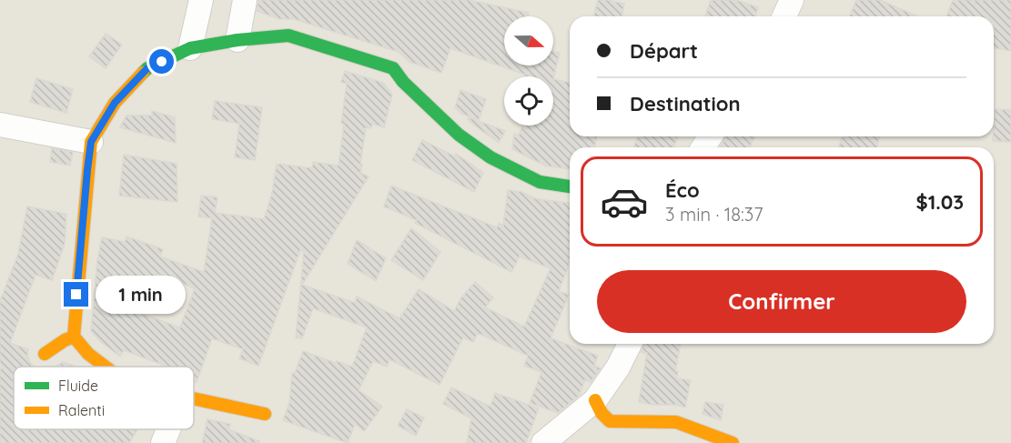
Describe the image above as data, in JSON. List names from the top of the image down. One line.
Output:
{"legend":["Fluide","Ralenti"],"north":"right","page":{"banner":["Départ","Destination"],"list":[{"name":"Éco","note":"3 min · 18:37","value":"$1.03"}],"buttons":"Confirmer","bubble":"1 min"}}
